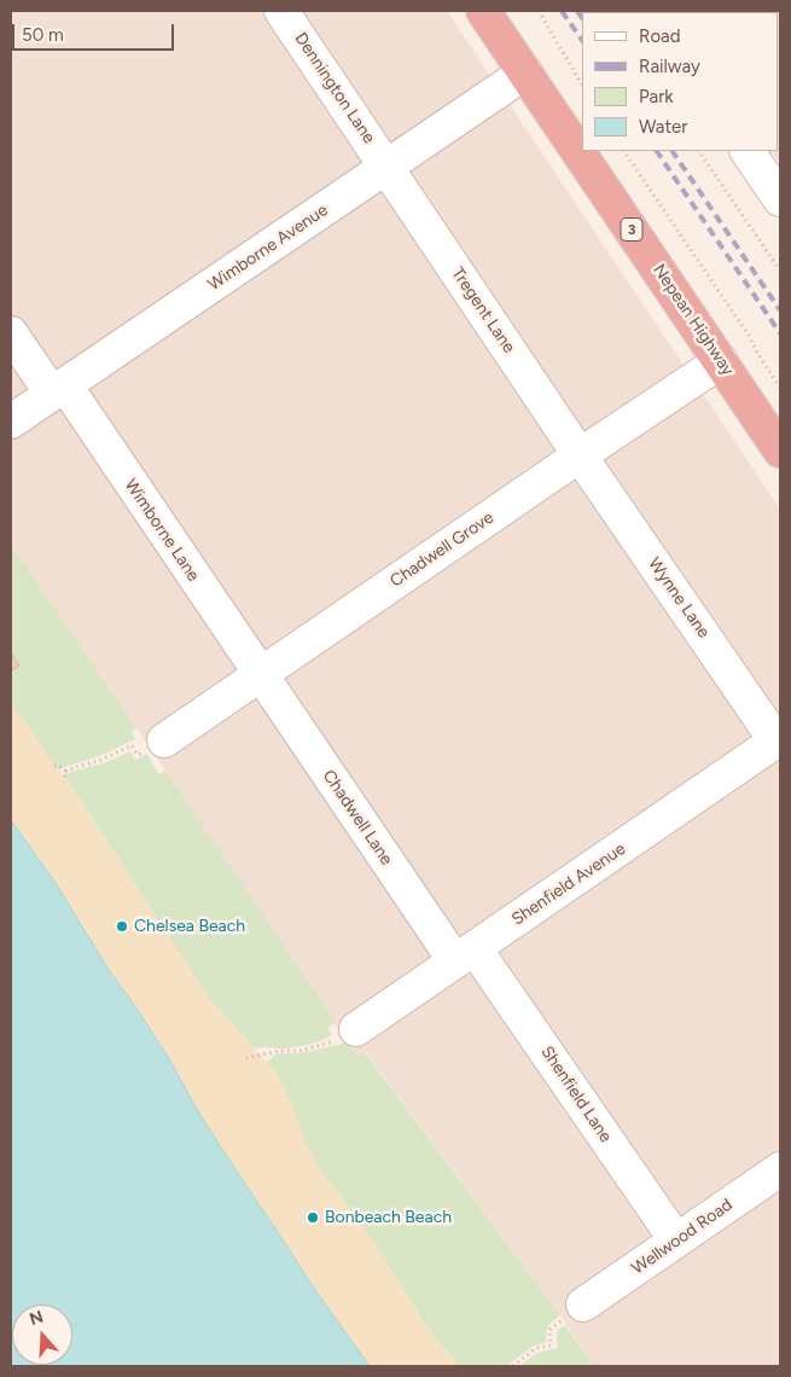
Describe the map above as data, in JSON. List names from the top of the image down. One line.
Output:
{"streets":{"highway":["3","Nepean Highway"],"street":["Dennington Lane","Wimborne Avenue","Tregent Lane","Wimborne Lane","Chadwell Grove","Wynne Lane","Chadwell Lane","Shenfield Avenue","Shenfield Lane","Wellwood Road"]},"crossings":[["Dennington Lane","Wimborne Avenue"],["Dennington Lane","Tregent Lane"],["Wimborne Avenue","Tregent Lane"],["Wimborne Avenue","Nepean Highway"],["Wimborne Avenue","Wimborne Lane"],["Tregent Lane","Chadwell Grove"],["Tregent Lane","Wynne Lane"],["Nepean Highway","Chadwell Grove"],["Wimborne Lane","Chadwell Grove"],["Wimborne Lane","Chadwell Lane"],["Chadwell Grove","Wynne Lane"],["Chadwell Grove","Chadwell Lane"],["Wynne Lane","Shenfield Avenue"],["Chadwell Lane","Shenfield Avenue"],["Chadwell Lane","Shenfield Lane"],["Shenfield Avenue","Shenfield Lane"],["Shenfield Lane","Wellwood Road"]],"places":["Chelsea Beach","Bonbeach Beach"],"legend":["Road","Railway","Park","Water"],"scale_bar":"50 m","north":"top"}
